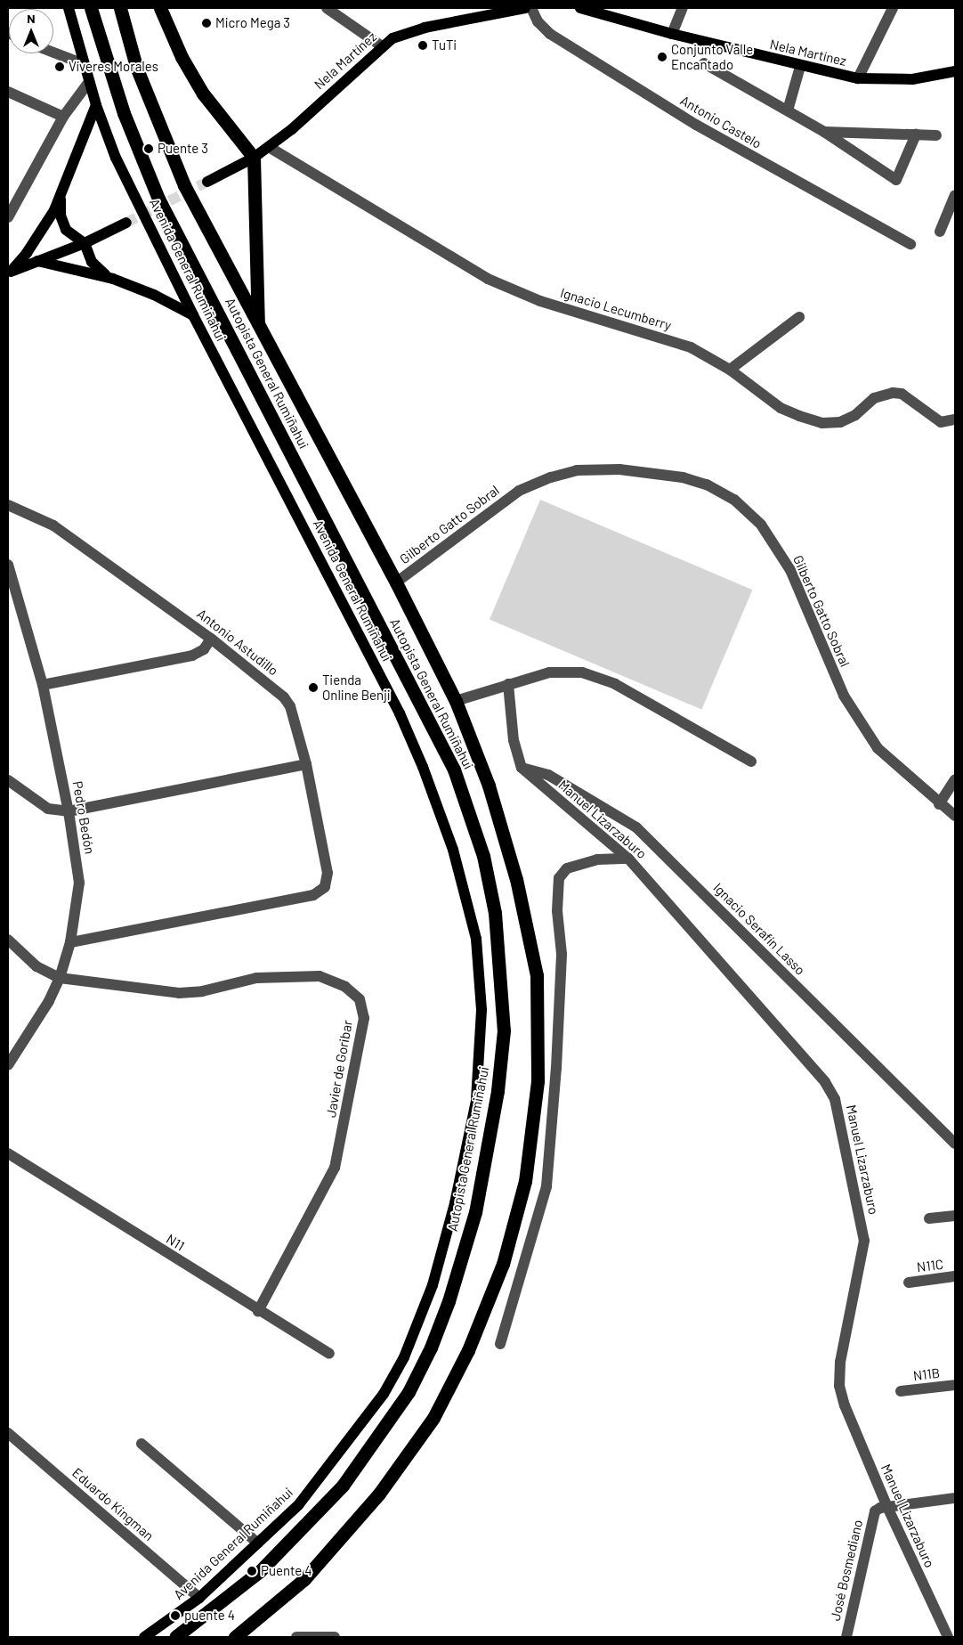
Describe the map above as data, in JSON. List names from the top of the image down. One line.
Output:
{"streets":{"highway":["Autopista General Rumiñahui"],"main road":["Nela Martínez","Avenida General Rumiñahui"],"street":["Antonio Castelo","Ignacio Lecumberry","Gilberto Gatto Sobral","Antonio Astudillo","Pedro Bedón","Manuel Lizarzaburo","Ignacio Serafín Lasso","Javier de Goribar","N11","N11C","N11B","Eduardo Kingman","José Bosmediano"]},"crossings":[["Nela Martínez","Ignacio Lecumberry"],["Avenida General Rumiñahui","Eduardo Kingman"],["Autopista General Rumiñahui","Gilberto Gatto Sobral"],["Antonio Astudillo","Pedro Bedón"],["Pedro Bedón","Javier de Goribar"],["Manuel Lizarzaburo","Ignacio Serafín Lasso"],["Manuel Lizarzaburo","José Bosmediano"],["Javier de Goribar","N11"]],"places":["Micro Mega 3","TuTi","Conjunto Valle Encantado","Víveres Morales","Puente 3","Tienda Online Benji","Puente 4","puente 4"],"north":"top"}
